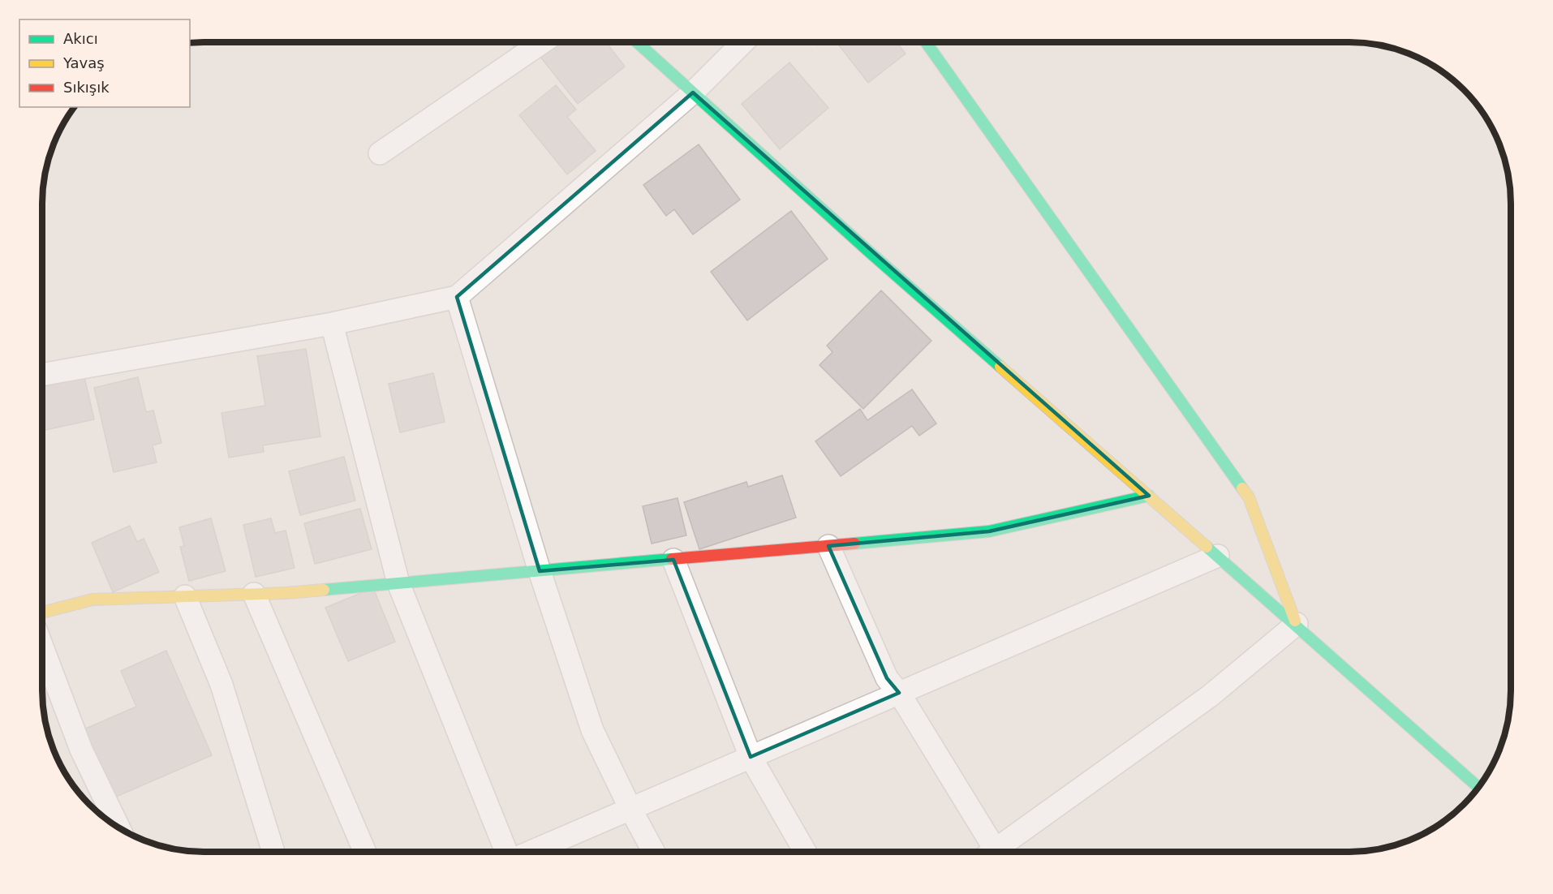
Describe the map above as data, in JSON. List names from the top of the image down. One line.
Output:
{"legend":["Akıcı","Yavaş","Sıkışık"]}
